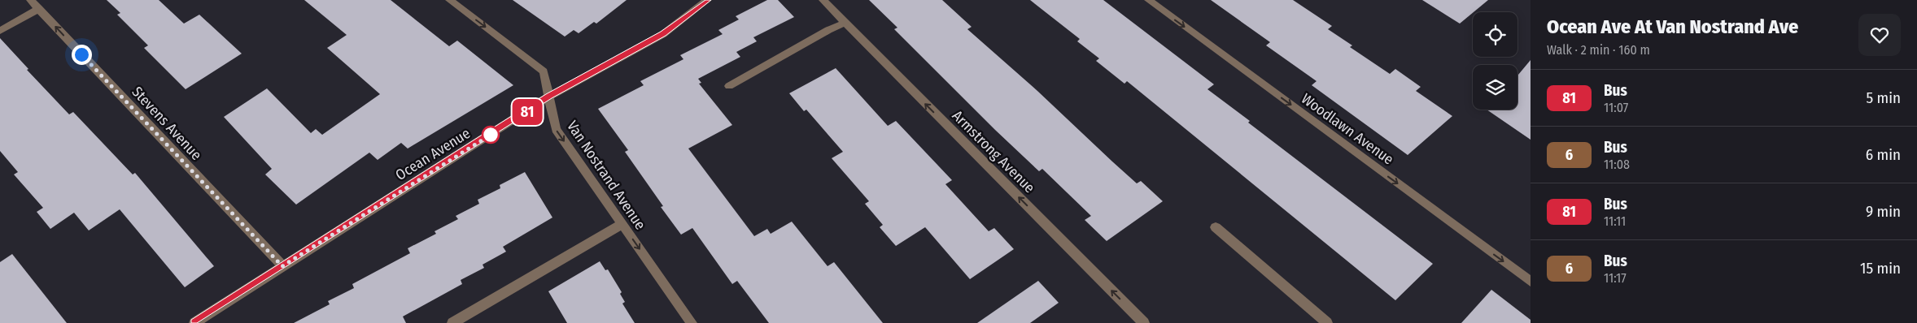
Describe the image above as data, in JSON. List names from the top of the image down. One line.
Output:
{"streets":{"street":["Stevens Avenue","Woodlawn Avenue","Armstrong Avenue","Ocean Avenue","Van Nostrand Avenue"]},"crossings":[["Stevens Avenue","Ocean Avenue"],["Ocean Avenue","Van Nostrand Avenue"]],"one_way":["Stevens Avenue","Woodlawn Avenue","Armstrong Avenue","Van Nostrand Avenue"],"lines":["bus line 81"],"page":{"on_map":"81","heading":["Ocean Ave At Van Nostrand Ave","Walk · 2 min · 160 m"],"list":[{"mark":"81","name":"Bus","note":"11:07","value":"5 min"},{"mark":"6","name":"Bus","note":"11:08","value":"6 min"},{"mark":"81","name":"Bus","note":"11:11","value":"9 min"},{"mark":"6","name":"Bus","note":"11:17","value":"15 min"}]}}
